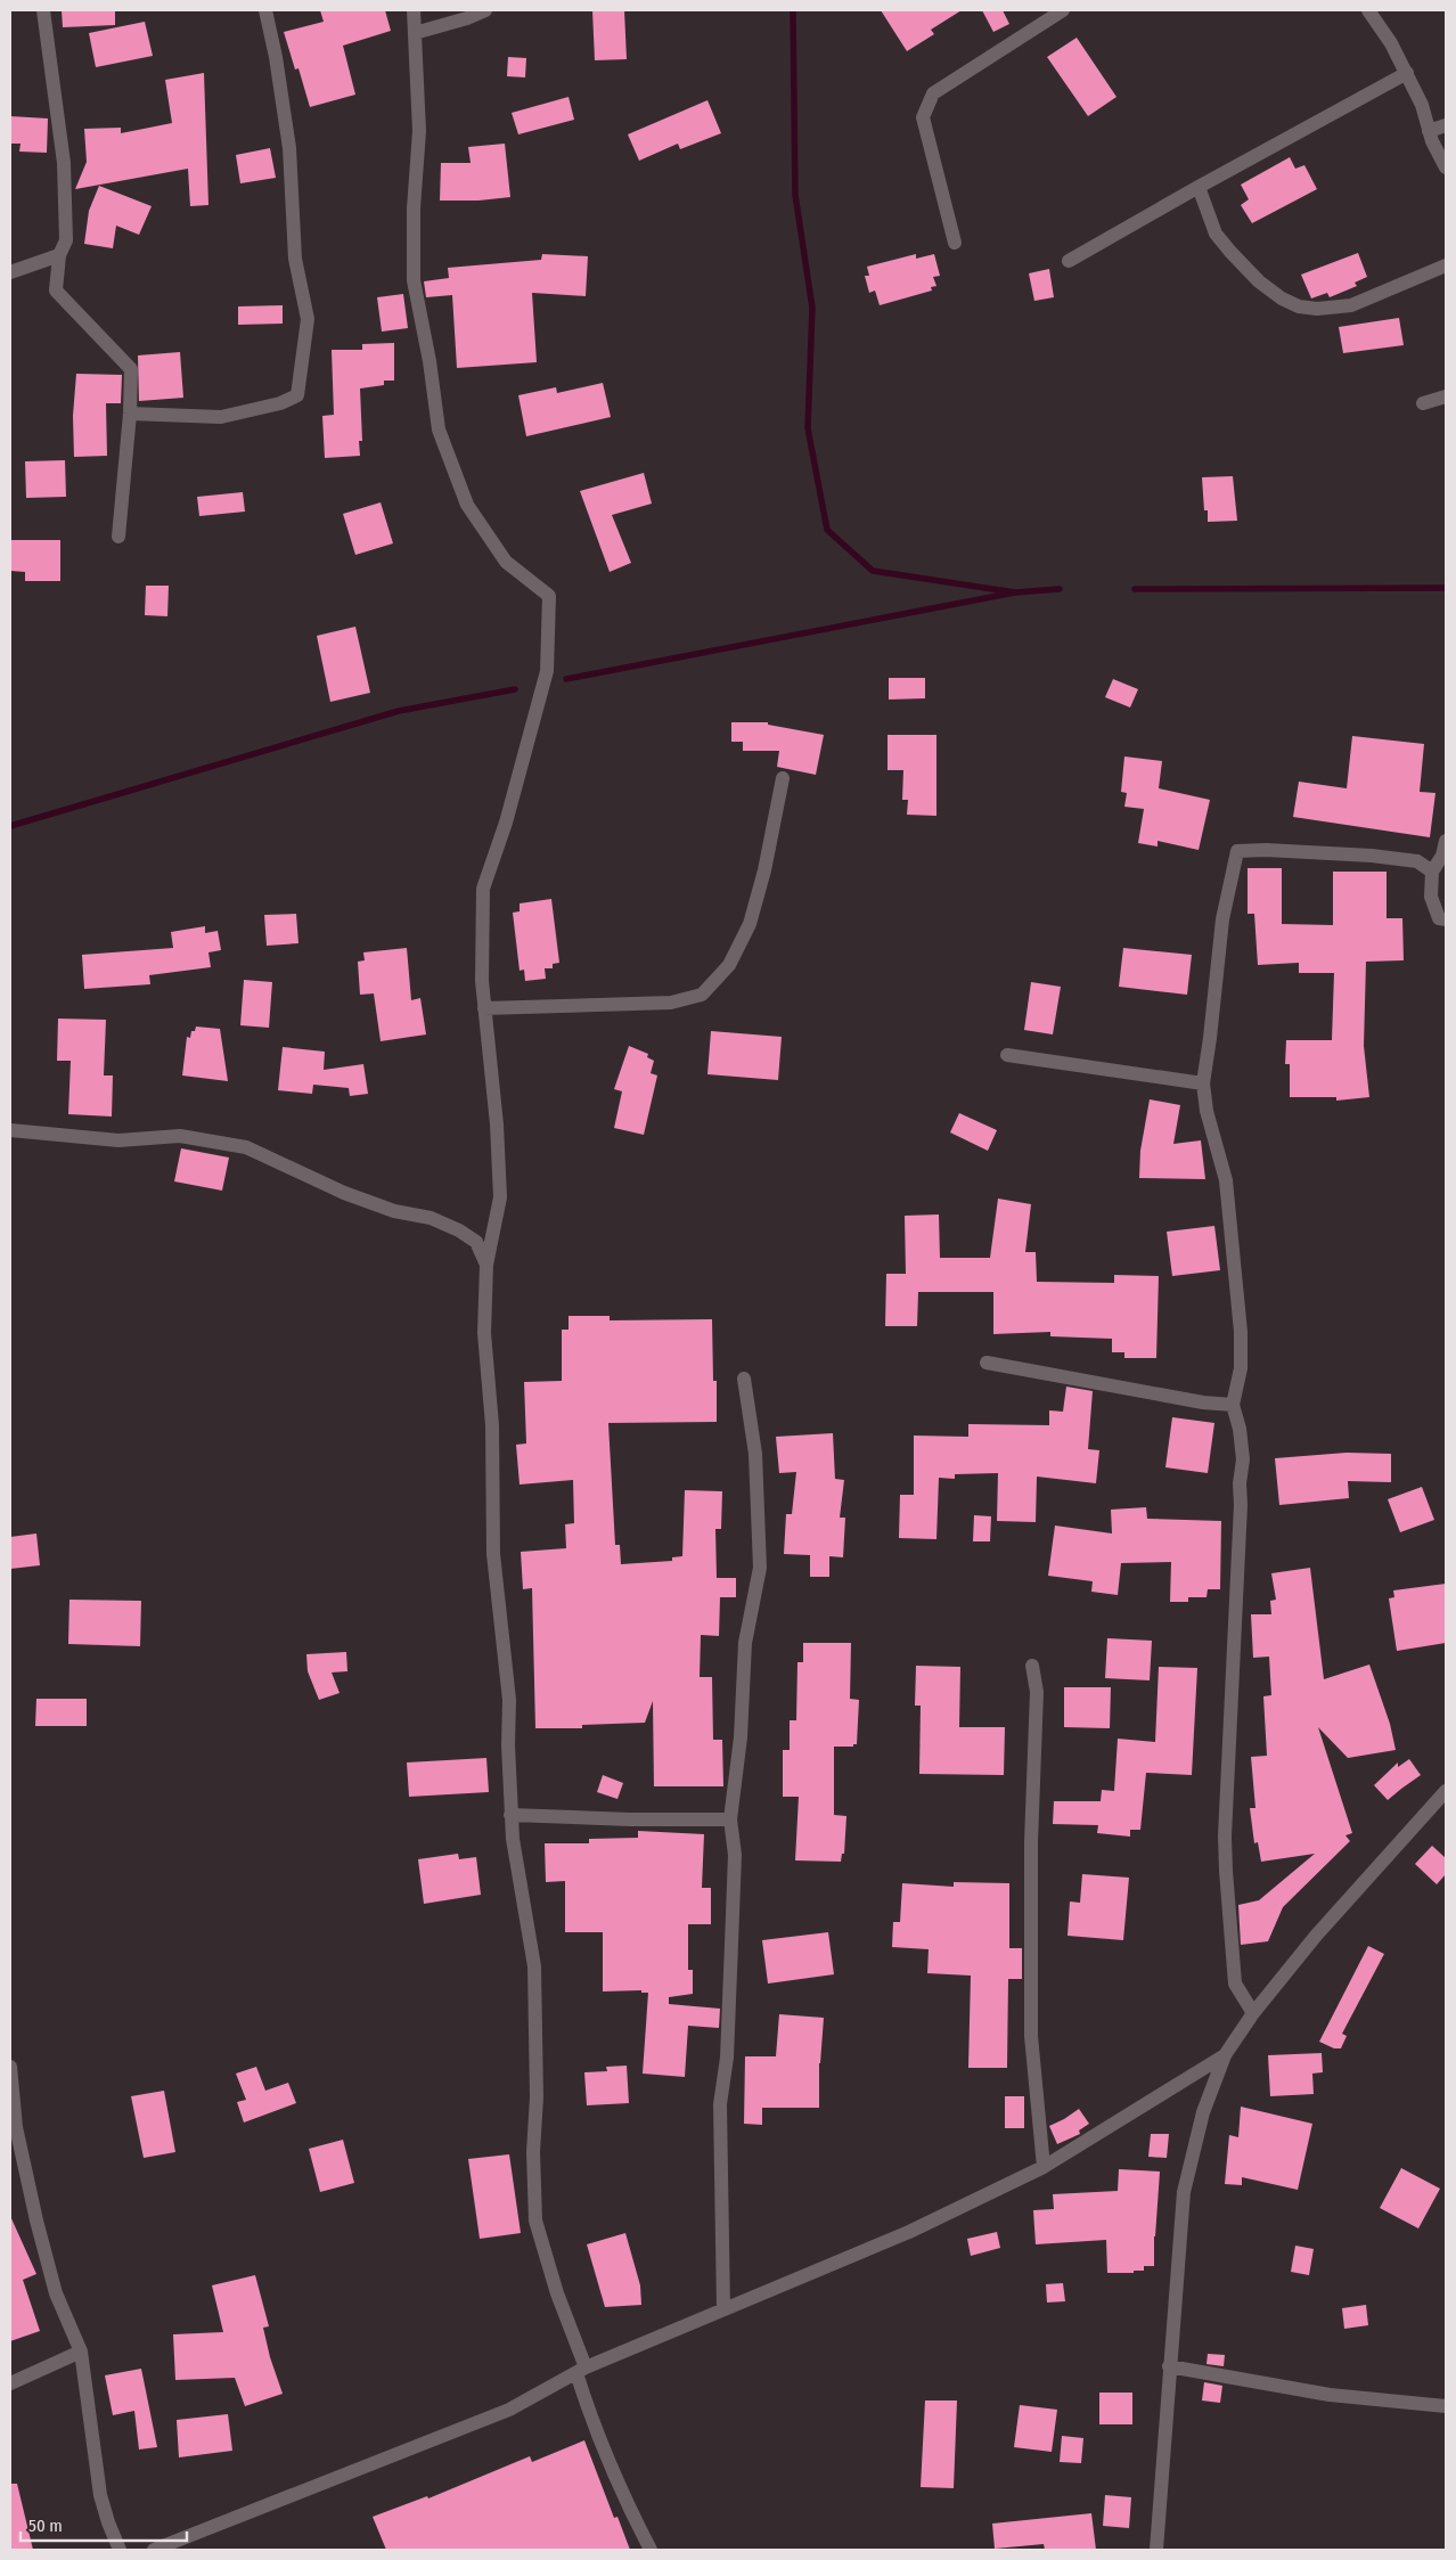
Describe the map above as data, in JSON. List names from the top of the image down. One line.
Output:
{"scale_bar":"50 m"}
